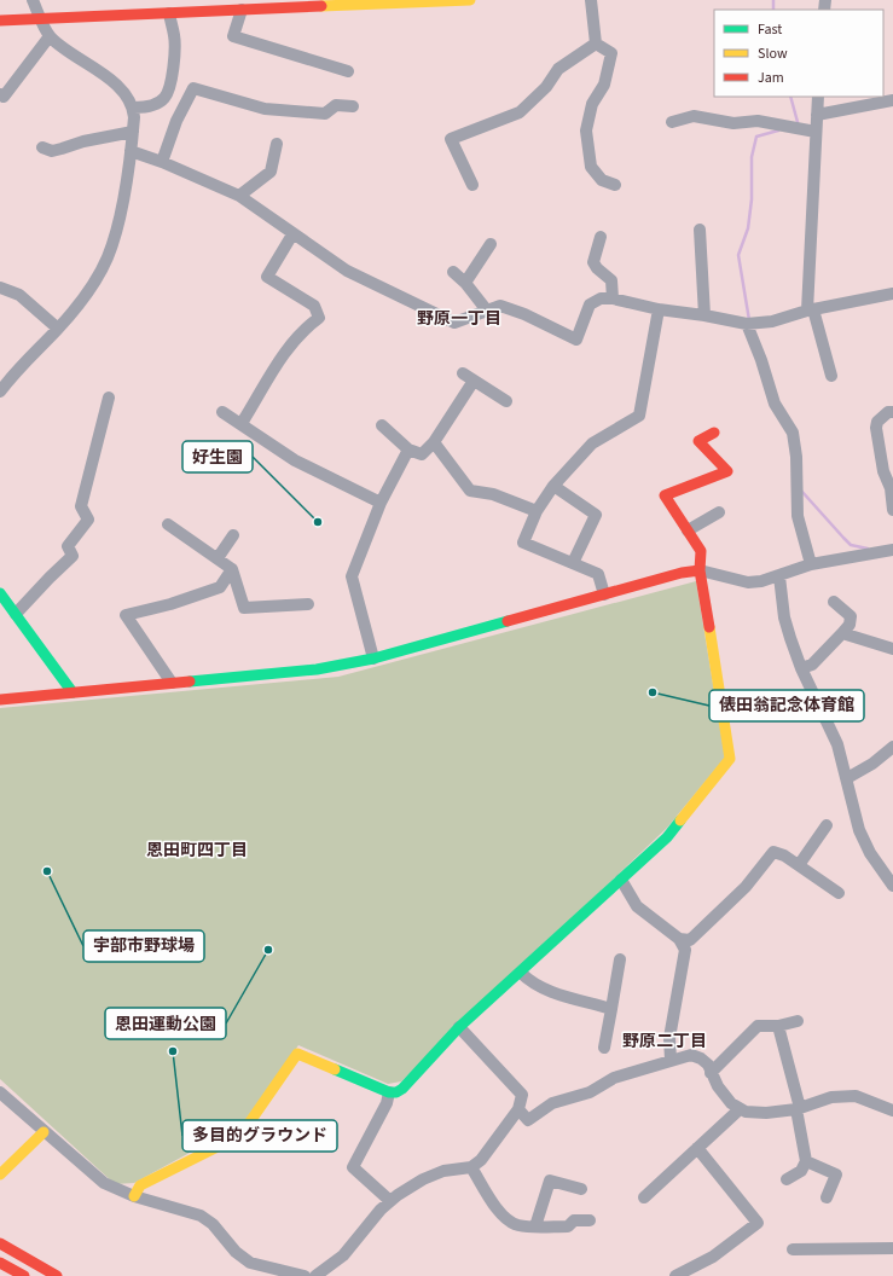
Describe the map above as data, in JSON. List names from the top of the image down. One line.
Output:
{"districts":["野原一丁目","恩田町四丁目","野原二丁目"],"places":["好生園","俵田翁記念体育館","宇部市野球場","恩田運動公園","多目的グラウンド"],"legend":["Fast","Slow","Jam"]}
